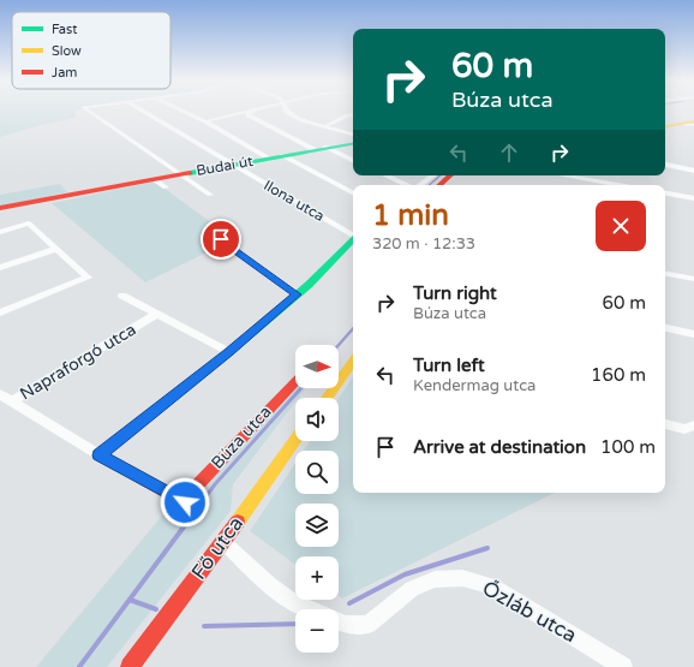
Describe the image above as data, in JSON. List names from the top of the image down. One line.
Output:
{"streets":{"street":["Budai út","Ilona utca","Napraforgó utca","Búza utca","Fő utca","Őzláb utca"]},"crossings":[["Budai út","Ilona utca"],["Fő utca","Őzláb utca"]],"legend":["Fast","Slow","Jam"],"north":"right","page":{"turn":["60 m","Búza utca"],"heading":["1 min","320 m · 12:33"],"list":[{"name":"Turn right","note":"Búza utca","value":"60 m"},{"name":"Turn left","note":"Kendermag utca","value":"160 m"},{"name":"Arrive at destination","value":"100 m"}],"map_buttons":["+","−"]}}
